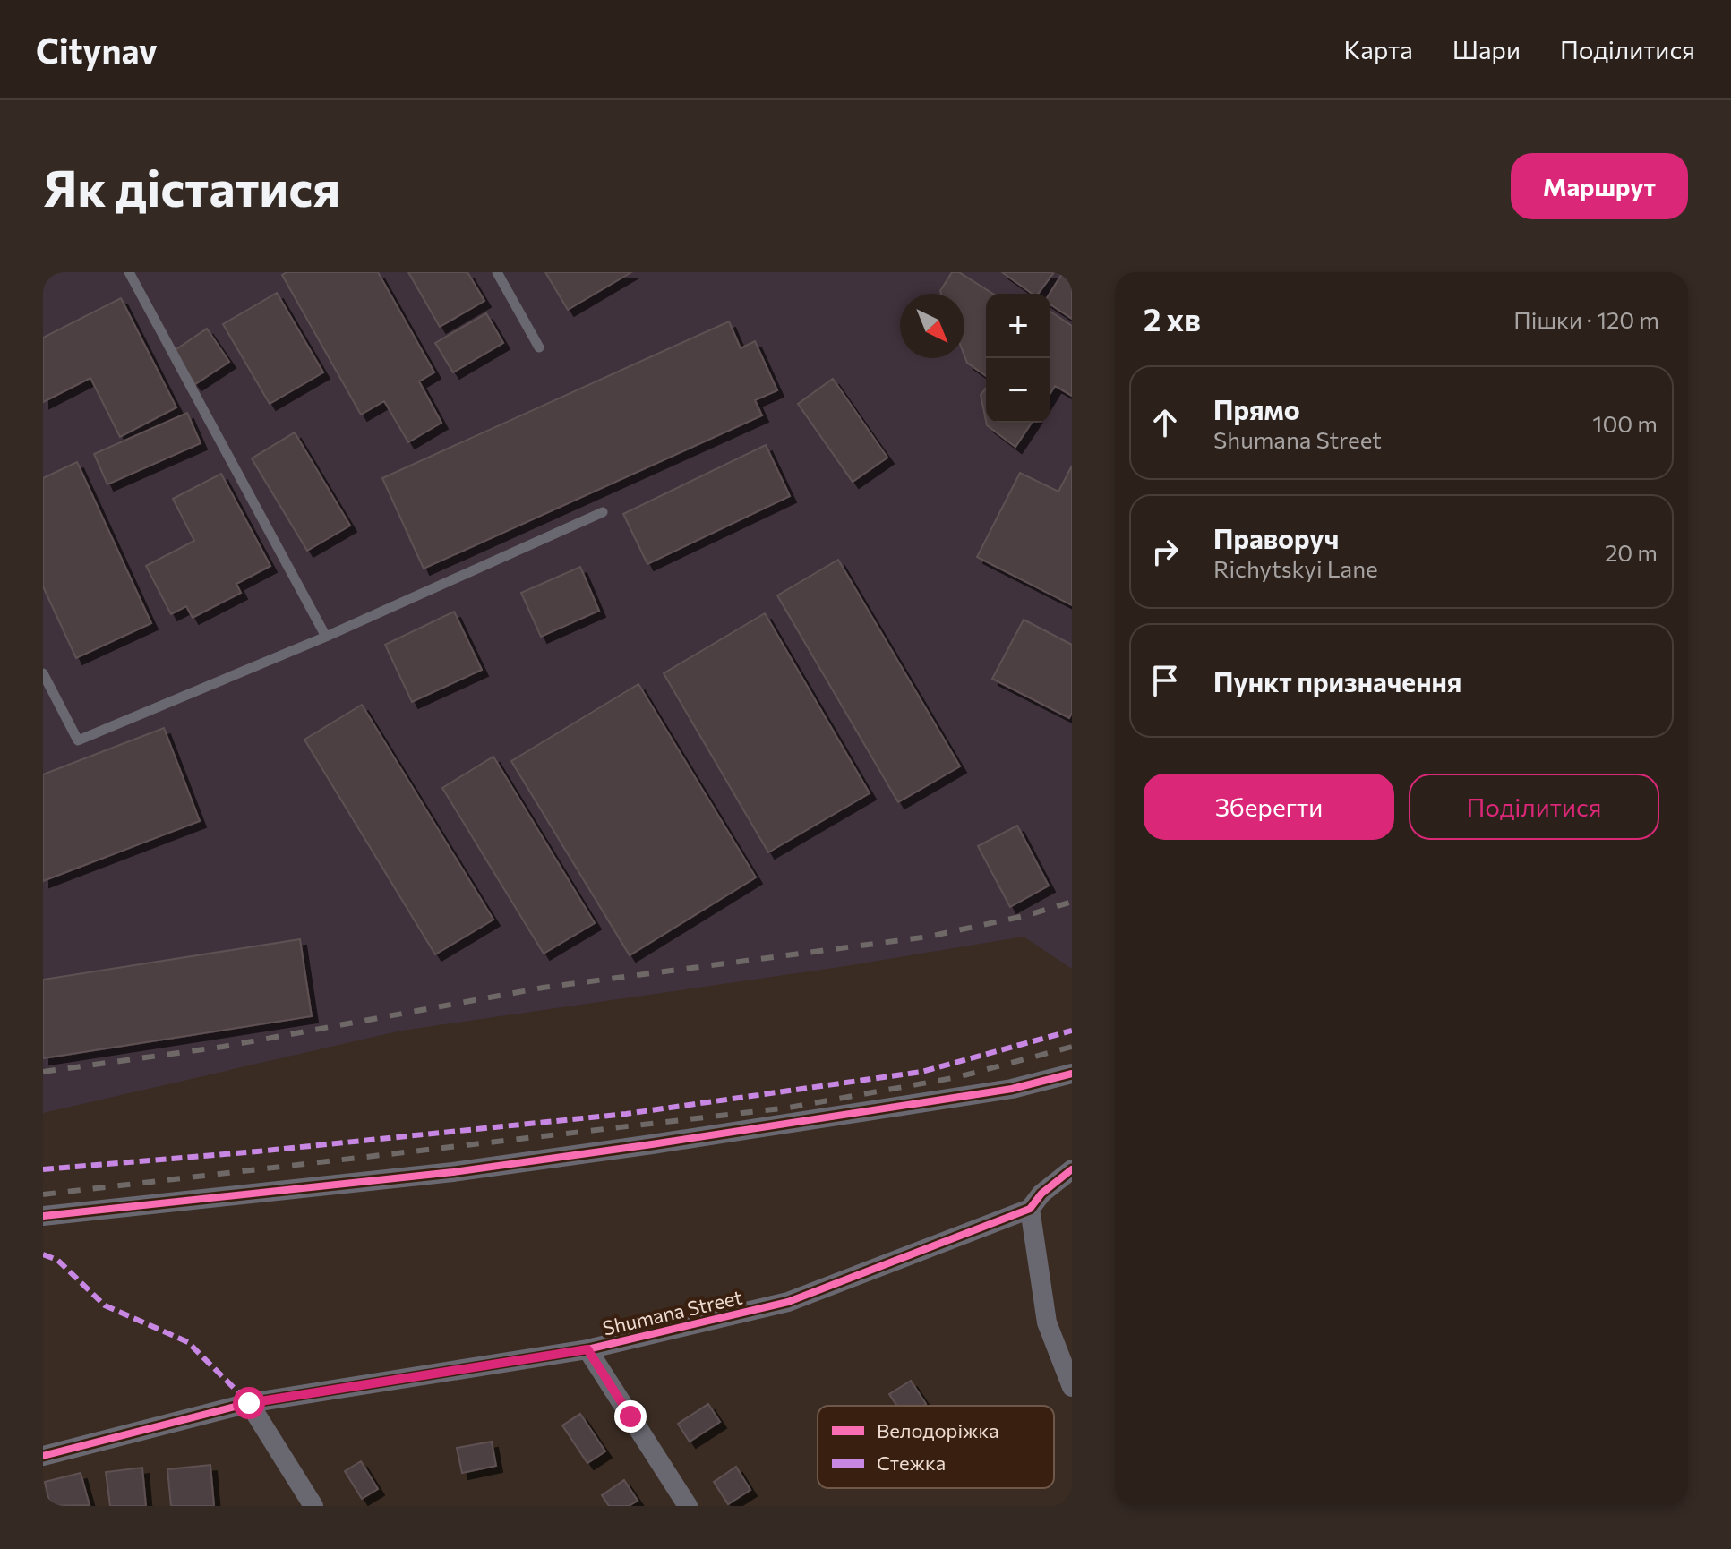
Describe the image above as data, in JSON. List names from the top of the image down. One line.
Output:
{"streets":{"street":["Shumana Street"]},"legend":["Велодоріжка","Стежка"],"north":"bottom right","page":{"header":"Citynav","nav":["Карта","Шари","Поділитися"],"buttons":["Маршрут",["Зберегти","Поділитися"]],"title":"Як дістатися","heading":["2 хв","Пішки · 120 m"],"map_buttons":["+","−"],"list":[["Прямо","Shumana Street","100 m"],["Праворуч","Richytskyi Lane","20 m"],"Пункт призначення"]}}
